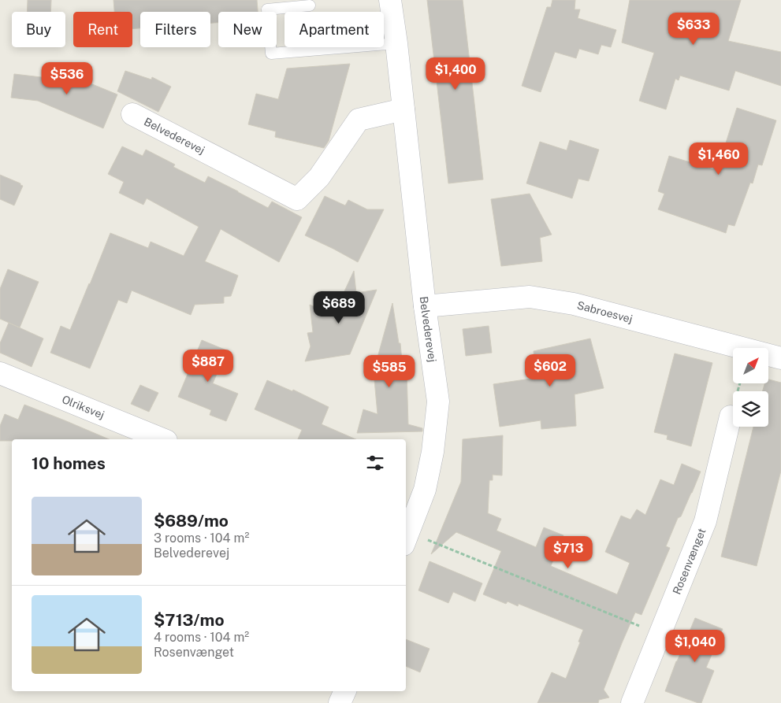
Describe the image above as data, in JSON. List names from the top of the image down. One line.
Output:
{"streets":{"street":["Belvederevej","Sabroesvej","Olriksvej","Rosenvænget"]},"crossings":[["Belvederevej","Sabroesvej"]],"north":"top right","page":{"chip":["Buy","Rent","Filters","New","Apartment"],"price":["$633","$1,400","$536","$1,460","$689","$887","$602","$585","$713","$1,040"],"heading":"10 homes","list":[{"name":"$689/mo","note":"3 rooms · 104 m² · Belvederevej"},{"name":"$713/mo","note":"4 rooms · 104 m² · Rosenvænget"}]}}
